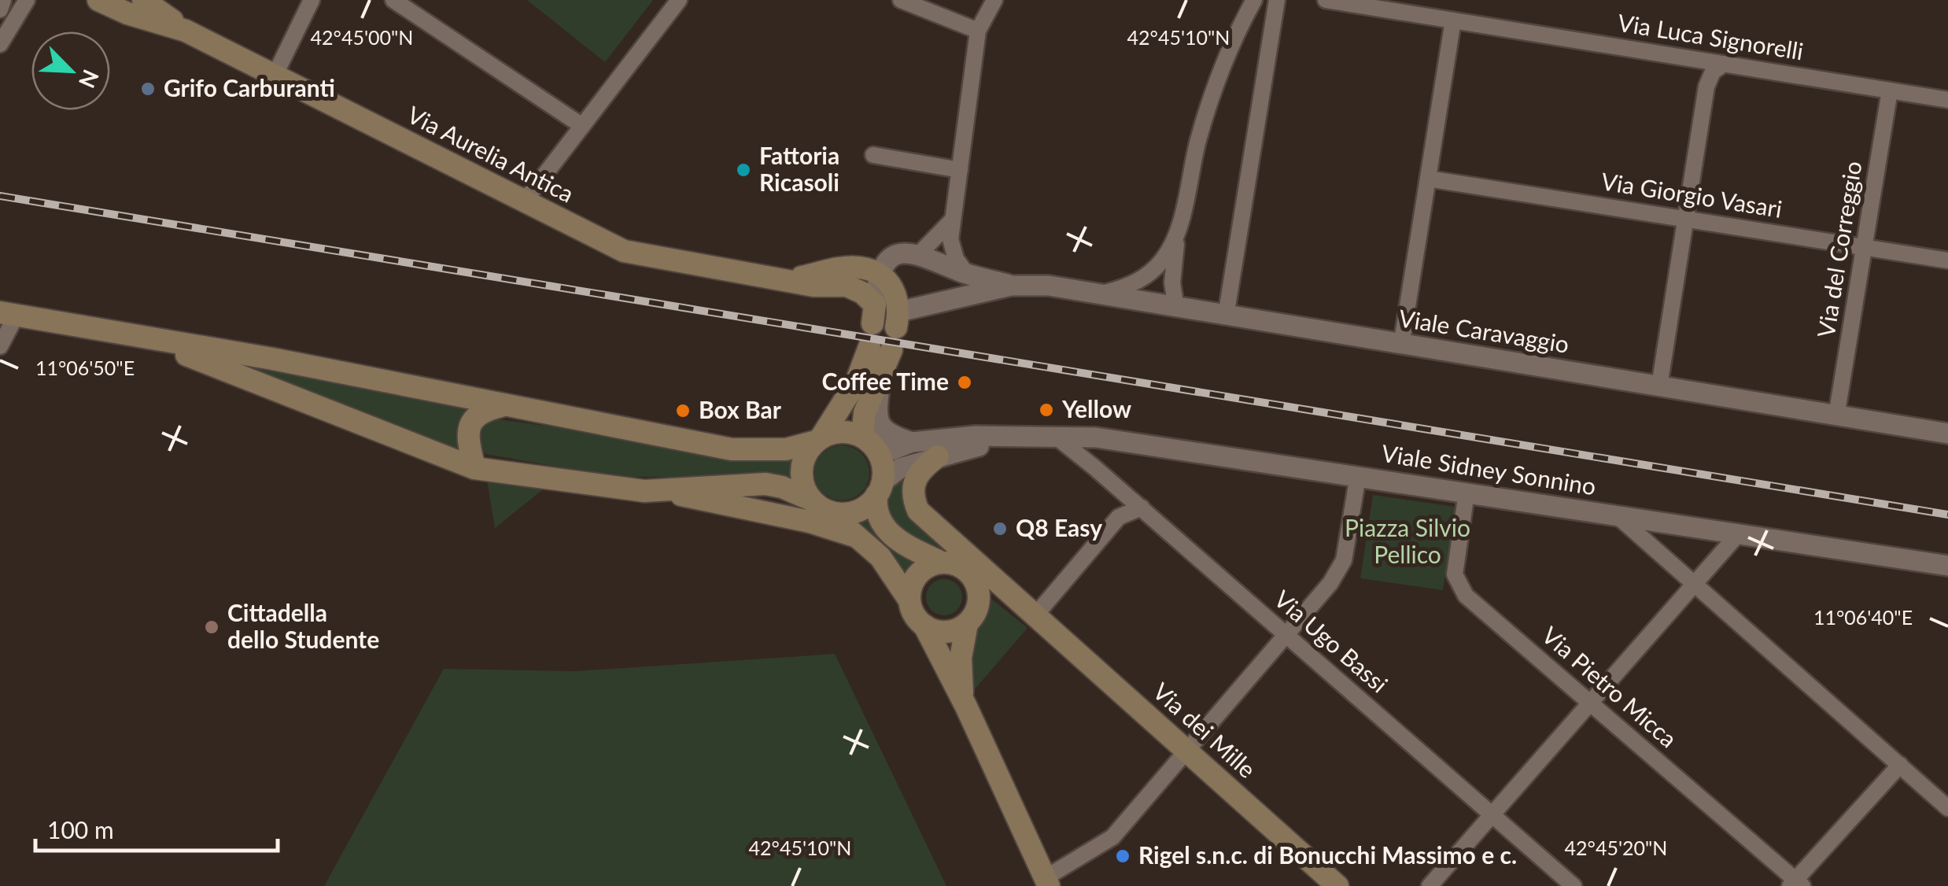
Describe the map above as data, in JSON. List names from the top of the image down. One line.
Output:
{"streets":{"main road":["Via Aurelia Antica","Via dei Mille"],"street":["Via Luca Signorelli","Via Giorgio Vasari","Via del Correggio","Viale Caravaggio","Viale Sidney Sonnino","Via Ugo Bassi","Via Pietro Micca"]},"crossings":[["Via Luca Signorelli","Via del Correggio"],["Via Giorgio Vasari","Via del Correggio"],["Via del Correggio","Viale Caravaggio"],["Viale Sidney Sonnino","Via Ugo Bassi"],["Viale Sidney Sonnino","Via Pietro Micca"]],"parks":["Piazza Silvio Pellico"],"places":["Grifo Carburanti","Fattoria Ricasoli","Coffee Time","Yellow","Box Bar","Q8 Easy","Cittadella dello Studente","Rigel s.n.c. di Bonucchi Massimo e c."],"scale_bar":"100 m","north":"bottom right","coordinates":["42°45'00\"N","42°45'10\"N","11°06'50\"E","11°06'40\"E","42°45'20\"N"]}
